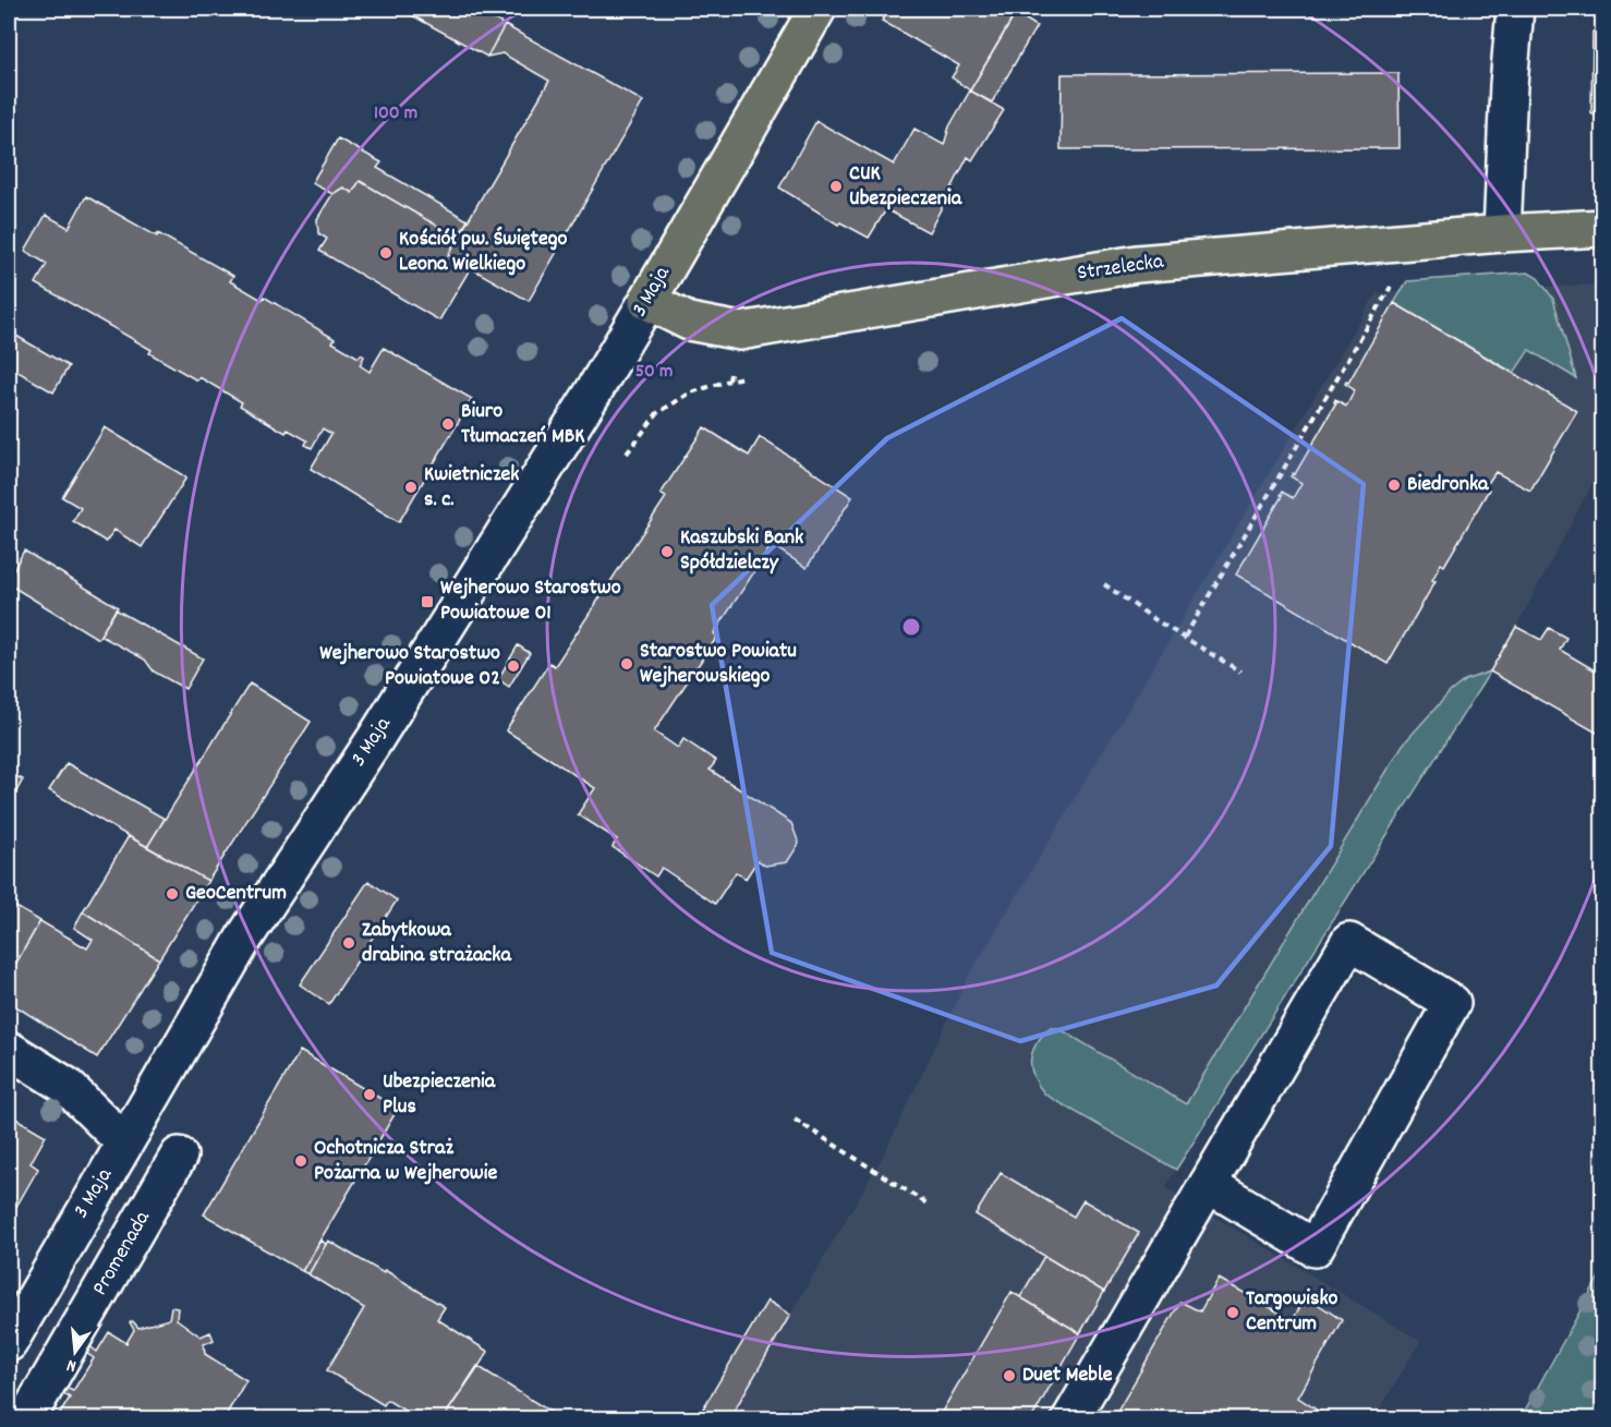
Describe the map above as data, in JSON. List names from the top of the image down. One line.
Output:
{"streets":{"main road":["Strzelecka","3 Maja"],"street":["Promenada"]},"crossings":[["Strzelecka","3 Maja"]],"places":{"other":["CUK Ubezpieczenia","Kościół pw. Świętego Leona Wielkiego","Biuro Tłumaczeń MBK","Biedronka","Kwietniczek s. c.","Kaszubski Bank Spółdzielczy","Starostwo Powiatu Wejherowskiego","Wejherowo Starostwo Powiatowe 02","GeoCentrum","Zabytkowa drabina strażacka","Ubezpieczenia Plus","Ochotnicza Straż Pożarna w Wejherowie","Targowisko Centrum","Duet Meble"],"transit":["Wejherowo Starostwo Powiatowe 01"]},"north":"bottom","rings":["100 m","50 m"]}
